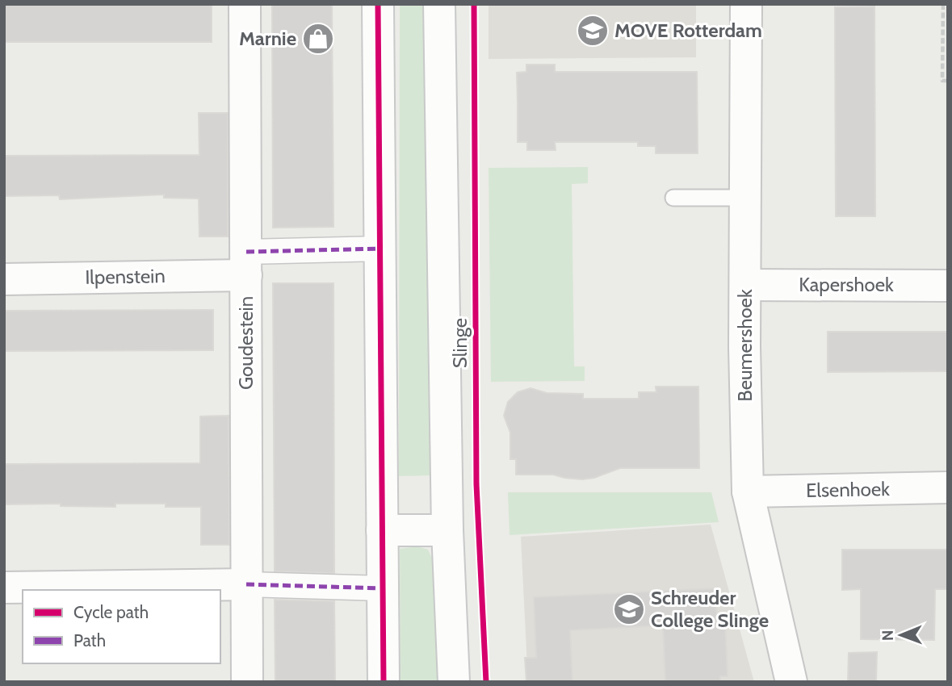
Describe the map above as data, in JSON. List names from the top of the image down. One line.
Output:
{"streets":{"street":["Ilpenstein","Kapershoek","Goudestein","Slinge","Beumershoek","Elsenhoek"]},"crossings":[["Ilpenstein","Goudestein"],["Kapershoek","Beumershoek"],["Beumershoek","Elsenhoek"]],"places":{"school or university":["MOVE Rotterdam","Schreuder College Slinge"],"shop":["Marnie"]},"legend":["Cycle path","Path"],"north":"left"}
